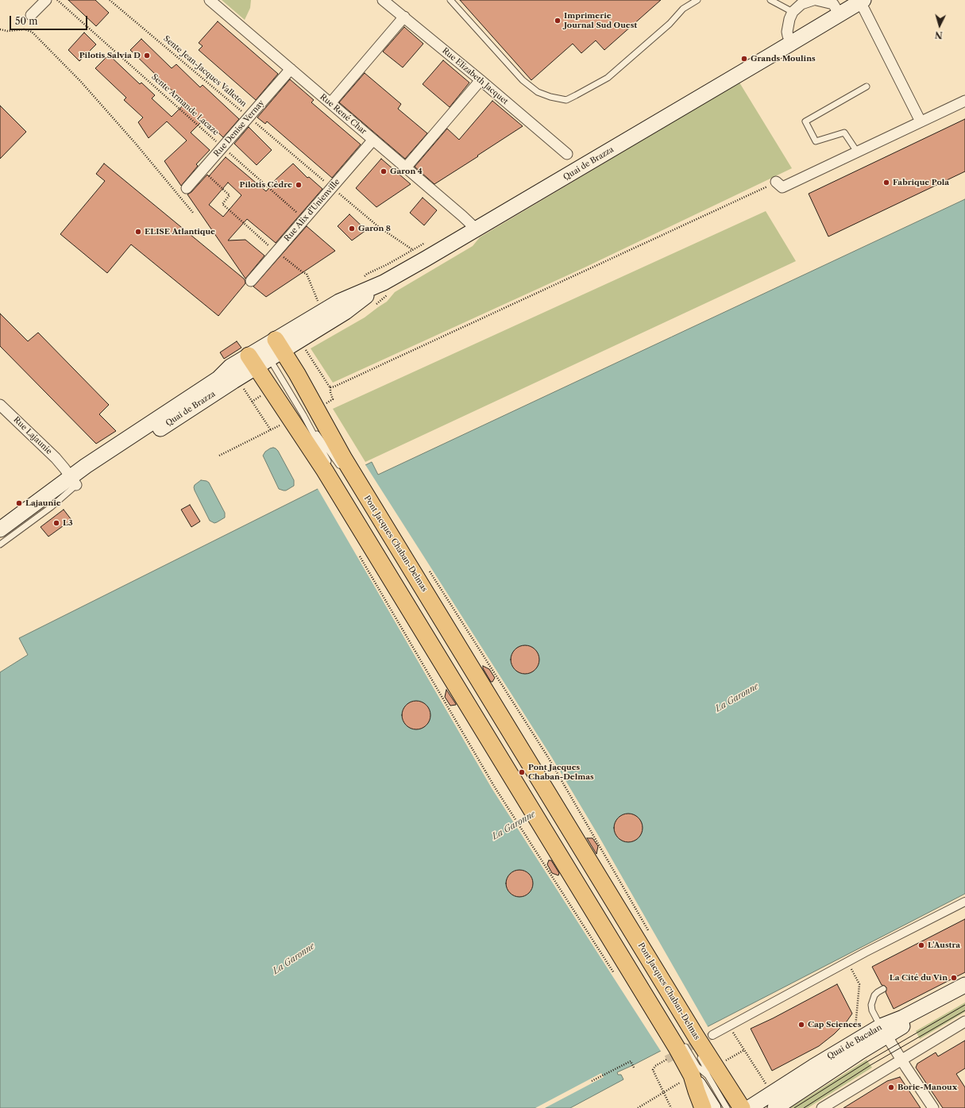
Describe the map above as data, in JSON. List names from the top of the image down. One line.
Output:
{"streets":{"main road":["Quai de Brazza","Pont Jacques Chaban-Delmas","Quai de Bacalan"],"street":["Rue Elizabeth Jacquet","Rue René Char","Rue Denise Vernay","Rue Alix d'Unienville","Rue Lajaunie"],"path":["Sente Jean-Jacques Valleton","Sente Armande Lacaze"]},"crossings":[["Sente Jean-Jacques Valleton","Rue Denise Vernay"],["Sente Jean-Jacques Valleton","Quai de Brazza"],["Sente Jean-Jacques Valleton","Rue Alix d'Unienville"],["Sente Armande Lacaze","Rue Denise Vernay"],["Sente Armande Lacaze","Rue Alix d'Unienville"],["Rue René Char","Rue Denise Vernay"],["Rue René Char","Quai de Brazza"],["Rue René Char","Rue Alix d'Unienville"],["Quai de Brazza","Rue Lajaunie"],["Quai de Brazza","Pont Jacques Chaban-Delmas"]],"water":["La Garonne"],"places":["Imprimerie Journal Sud Ouest","Pilotis Salvia D","Grands Moulins","Garon 4","Fabrique Pola","Pilotis Cèdre","Garon 8","ELISE Atlantique","Lajaunie","L3","Pont Jacques Chaban-Delmas","L'Austra","La Cité du Vin","Cap Sciences","Borie-Manoux"],"scale_bar":"50 m","north":"bottom"}
